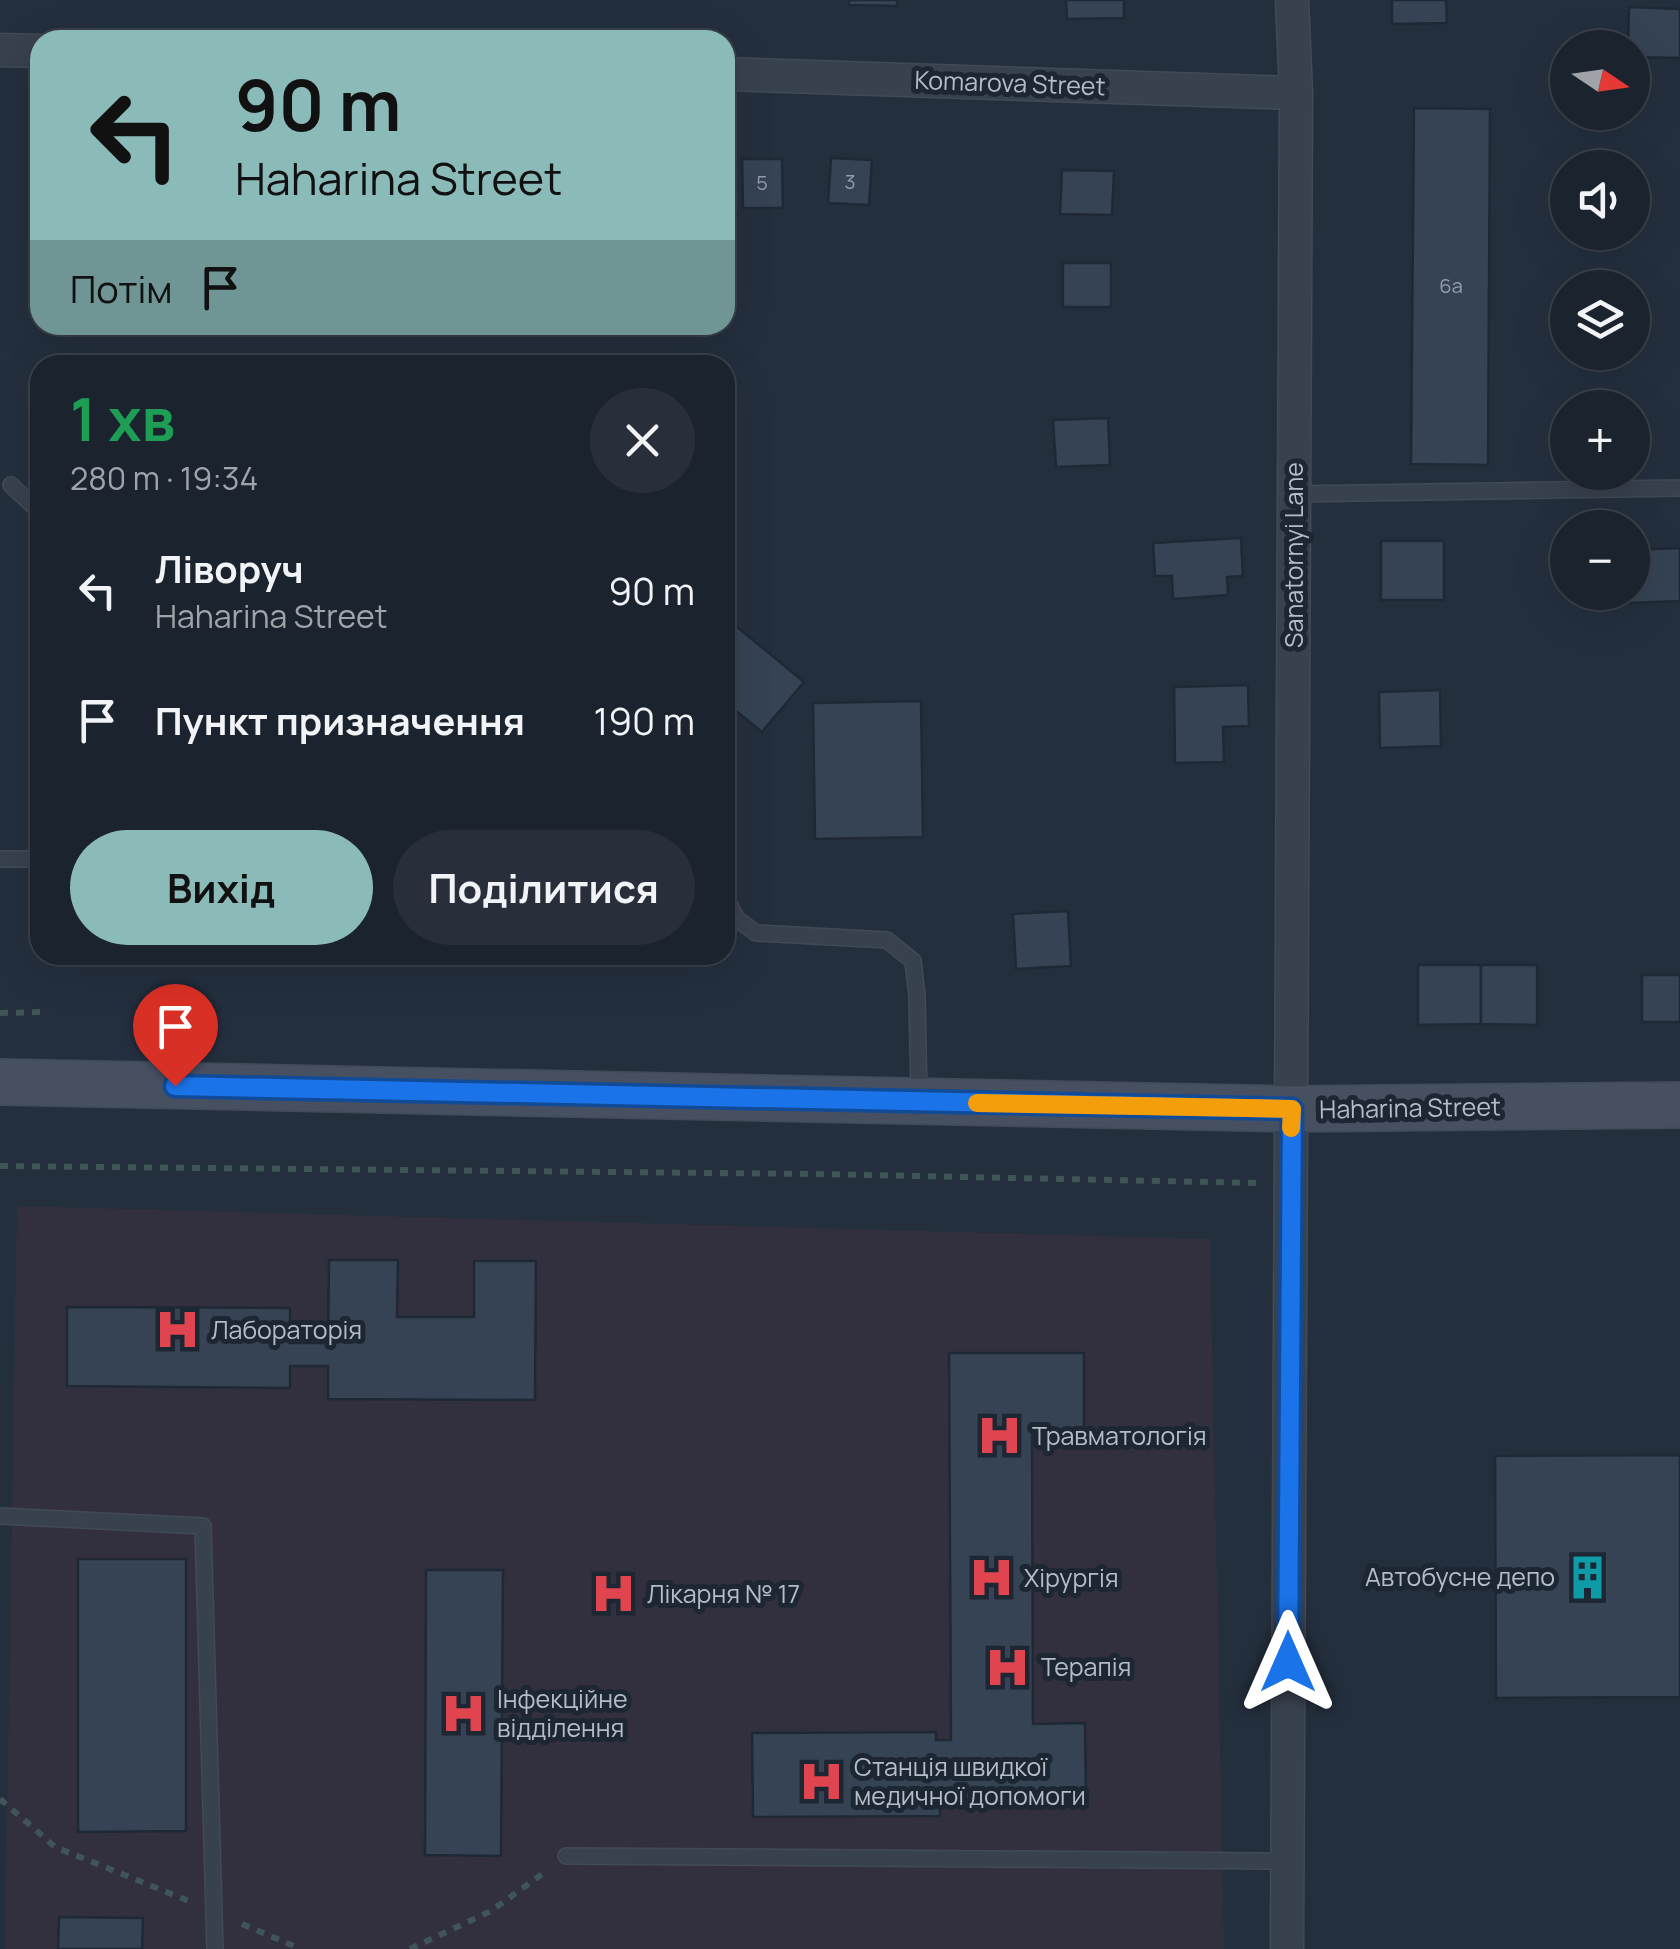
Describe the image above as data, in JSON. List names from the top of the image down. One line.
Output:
{"streets":{"main road":["Haharina Street"],"street":["Komarova Street","Sanatornyi Lane"]},"crossings":[["Komarova Street","Sanatornyi Lane"],["Sanatornyi Lane","Haharina Street"]],"places":{"hospital":["Лабораторія","Травматологія","Хірургія","Лікарня № 17","Терапія","Інфекційне відділення","Станція швидкої медичної допомоги"],"building":["Автобусне депо"]},"house_numbers":["3","5","6а"],"north":"right","page":{"map_buttons":["+","−"],"turn":["90 m","Haharina Street"],"then":"Потім","heading":["1 хв","280 m · 19:34"],"list":[{"name":"Ліворуч","note":"Haharina Street","value":"90 m"},{"name":"Пункт призначення","value":"190 m"}],"buttons":["Вихід","Поділитися"]}}
